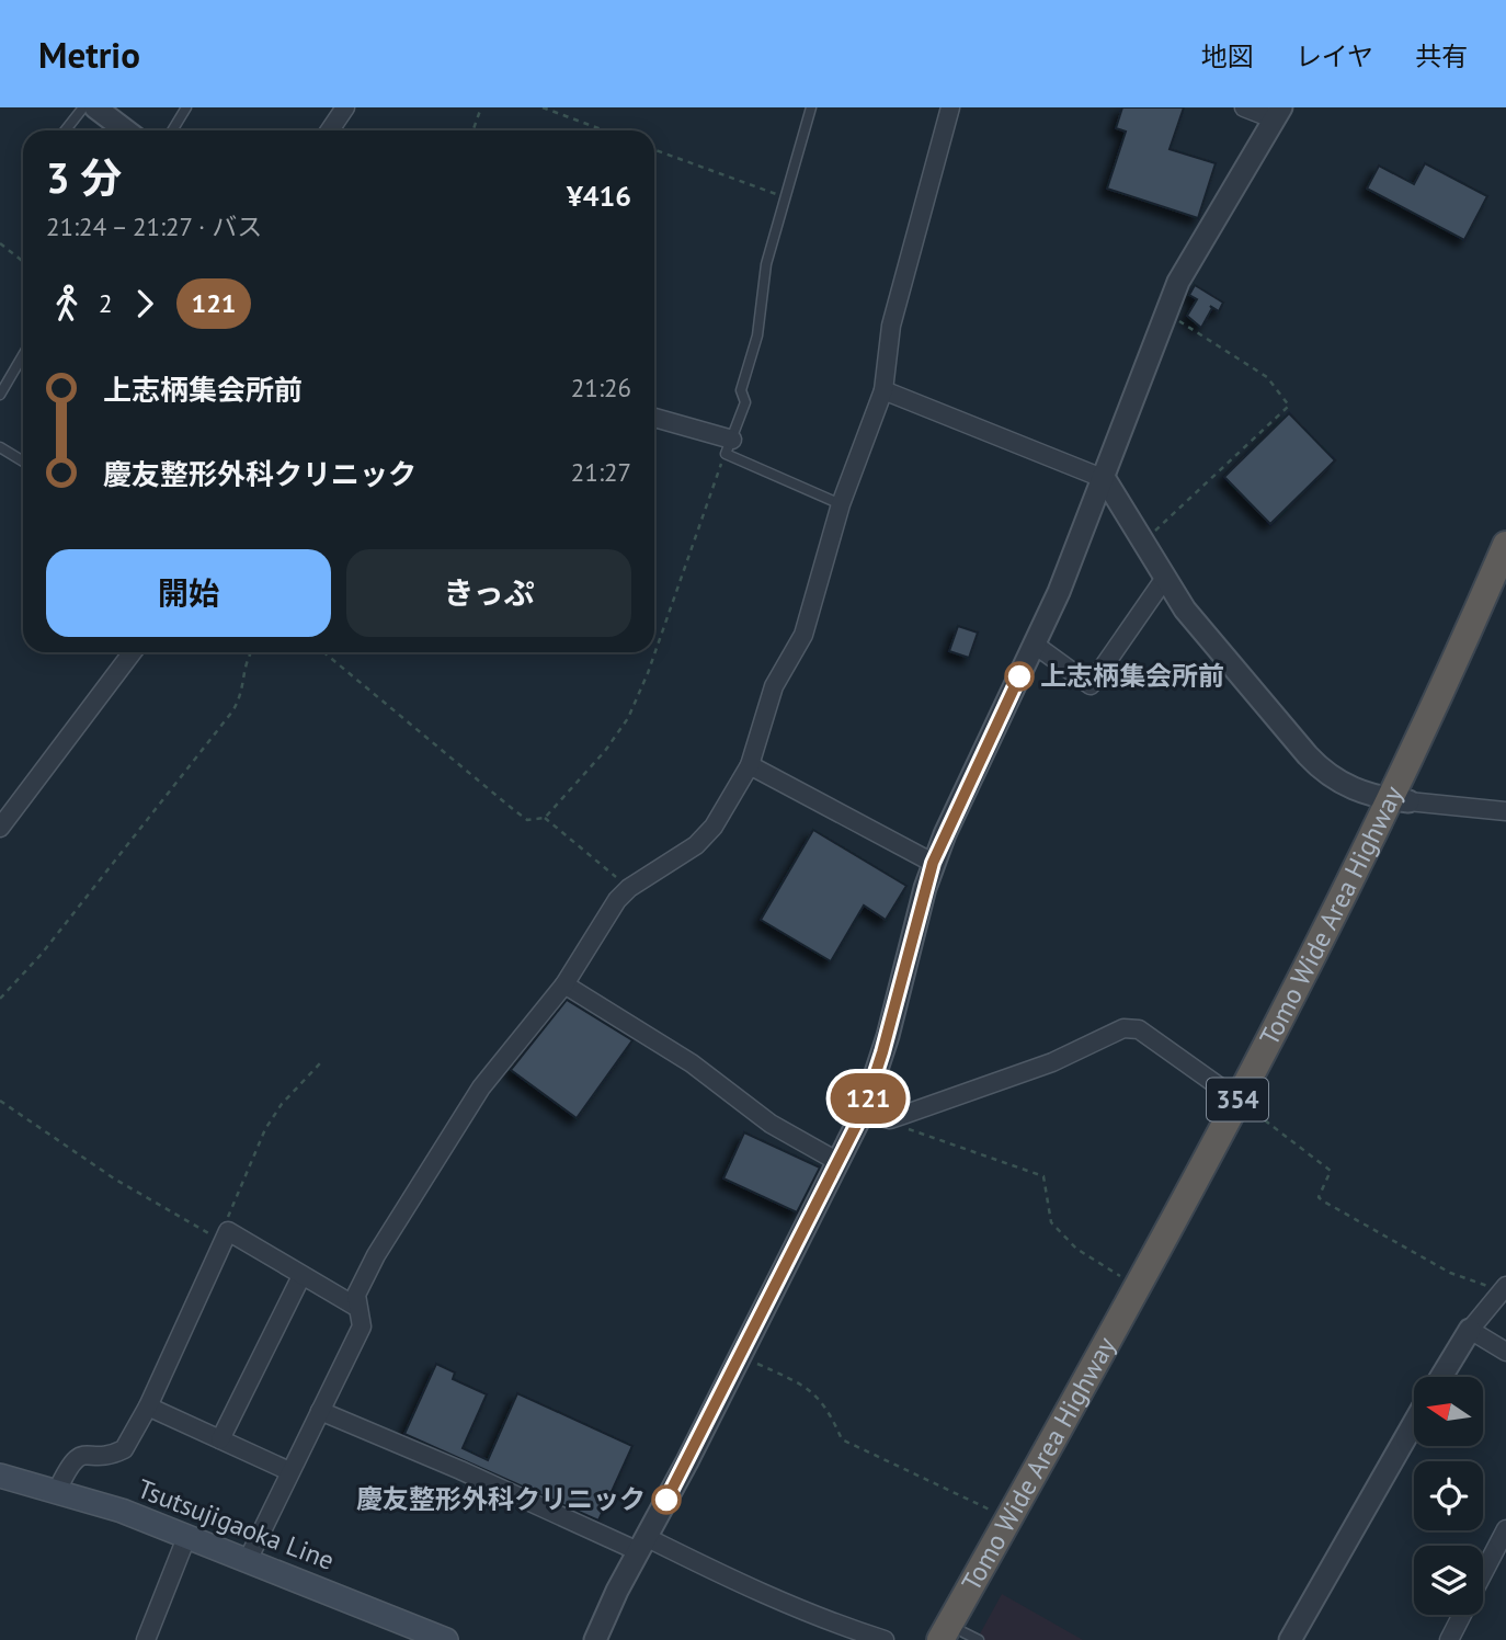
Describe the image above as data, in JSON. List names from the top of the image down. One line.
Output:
{"streets":{"highway":["Tomo Wide Area Highway","354"],"main road":["Tsutsujigaoka Line"]},"places":["上志柄集会所前","慶友整形外科クリニック"],"lines":["bus line 121"],"north":"left","page":{"header":"Metrio","nav":["地図","レイヤ","共有"],"on_map":"121","heading":["3 分","21:24 – 21:27 · バス","¥416"],"legs":["2","121"],"list":[{"name":"上志柄集会所前","value":"21:26"},{"name":"慶友整形外科クリニック","value":"21:27"}],"buttons":["開始","きっぷ"]}}
